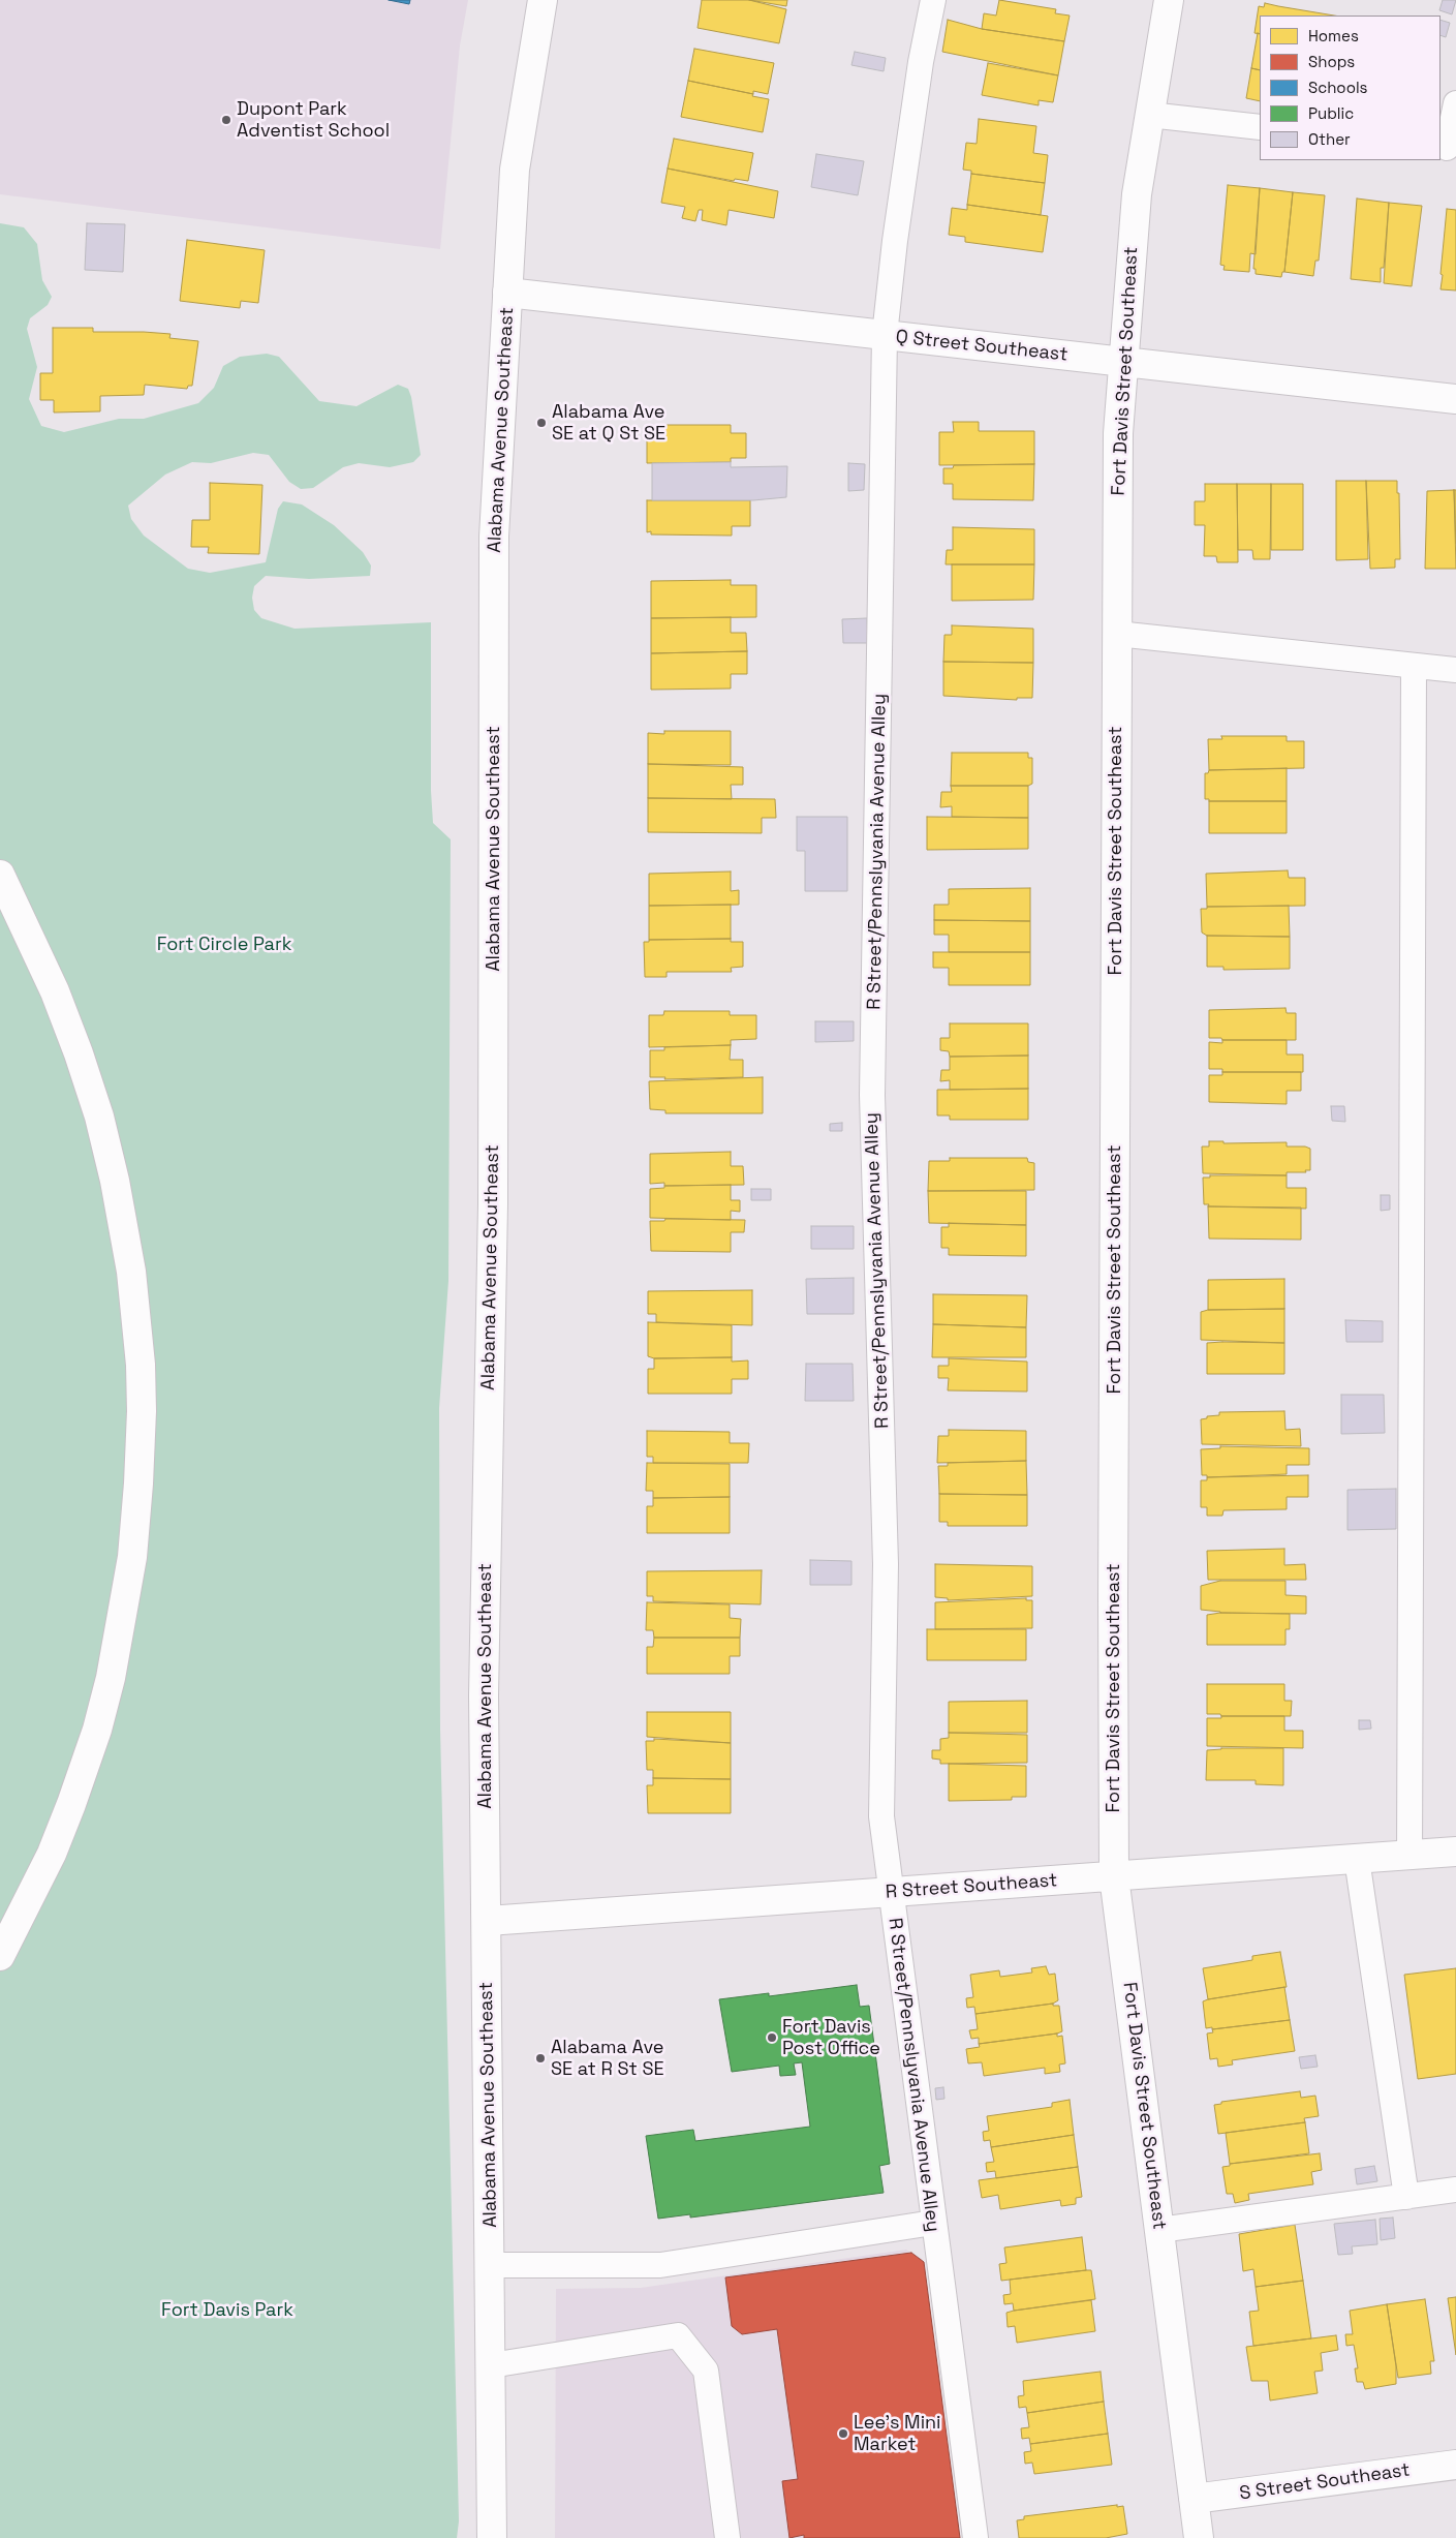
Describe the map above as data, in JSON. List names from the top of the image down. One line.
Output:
{"streets":{"street":["Q Street Southeast","Fort Davis Street Southeast","Alabama Avenue Southeast","R Street Southeast","S Street Southeast"],"lane":["R Street/Pennslyvania Avenue Alley"]},"crossings":[["Q Street Southeast","Fort Davis Street Southeast"],["Q Street Southeast","Alabama Avenue Southeast"],["Q Street Southeast","R Street/Pennslyvania Avenue Alley"],["Fort Davis Street Southeast","R Street Southeast"],["Fort Davis Street Southeast","S Street Southeast"],["Alabama Avenue Southeast","R Street Southeast"],["R Street/Pennslyvania Avenue Alley","R Street Southeast"]],"parks":["Fort Circle Park","Fort Davis Park"],"places":["Dupont Park Adventist School","Alabama Ave SE at Q St SE","Fort Davis Post Office","Alabama Ave SE at R St SE","Lee's Mini Market"],"legend":["Homes","Shops","Schools","Public","Other"]}
